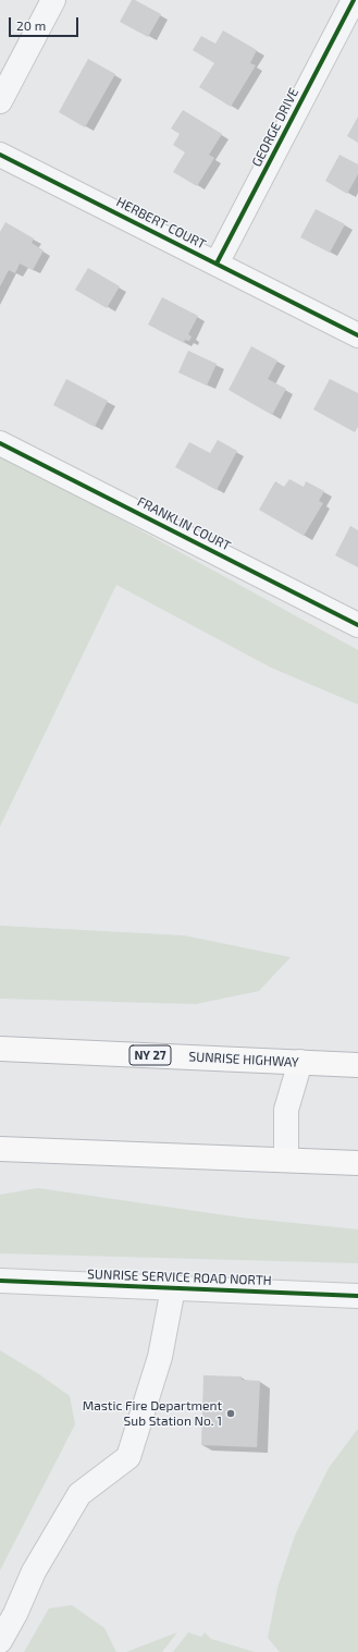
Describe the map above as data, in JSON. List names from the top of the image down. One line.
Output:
{"streets":{"highway":["NY 27","SUNRISE HIGHWAY"],"street":["GEORGE DRIVE","HERBERT COURT","FRANKLIN COURT","SUNRISE SERVICE ROAD NORTH"]},"crossings":[["GEORGE DRIVE","HERBERT COURT"]],"places":["Mastic Fire Department Sub Station No. 1"],"scale_bar":"20 m"}
